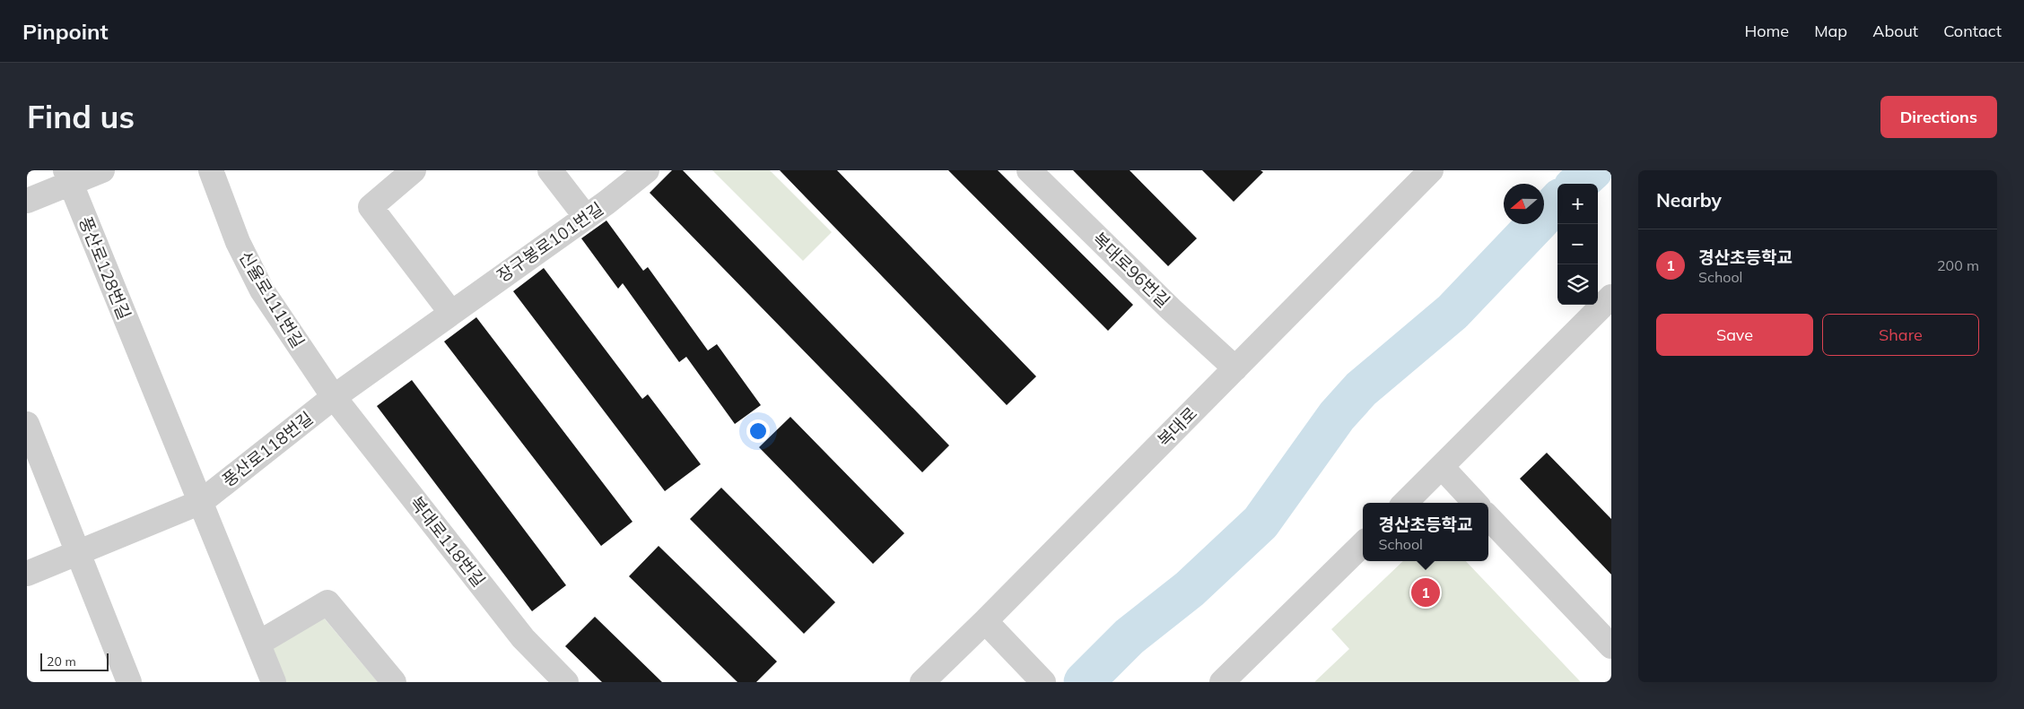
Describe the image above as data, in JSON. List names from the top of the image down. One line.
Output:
{"streets":{"street":["장구봉로101번길","풍산로128번길","복대로96번길","신율로111번길","복대로","풍산로118번길","복대로118번길"]},"crossings":[["장구봉로101번길","신율로111번길"],["장구봉로101번길","풍산로118번길"],["장구봉로101번길","복대로118번길"],["풍산로128번길","풍산로118번길"],["복대로96번길","복대로"],["신율로111번길","풍산로118번길"],["신율로111번길","복대로118번길"],["풍산로118번길","복대로118번길"]],"scale_bar":"20 m","north":"left","page":{"header":"Pinpoint","nav":["Home","Map","About","Contact"],"buttons":["Directions",["Save","Share"]],"title":"Find us","heading":"Nearby","map_buttons":["+","−"],"list":[{"mark":"1","name":"경산초등학교","note":"School","value":"200 m"}],"popup":["경산초등학교","School"],"pins":"1","scale":"20 m"}}
